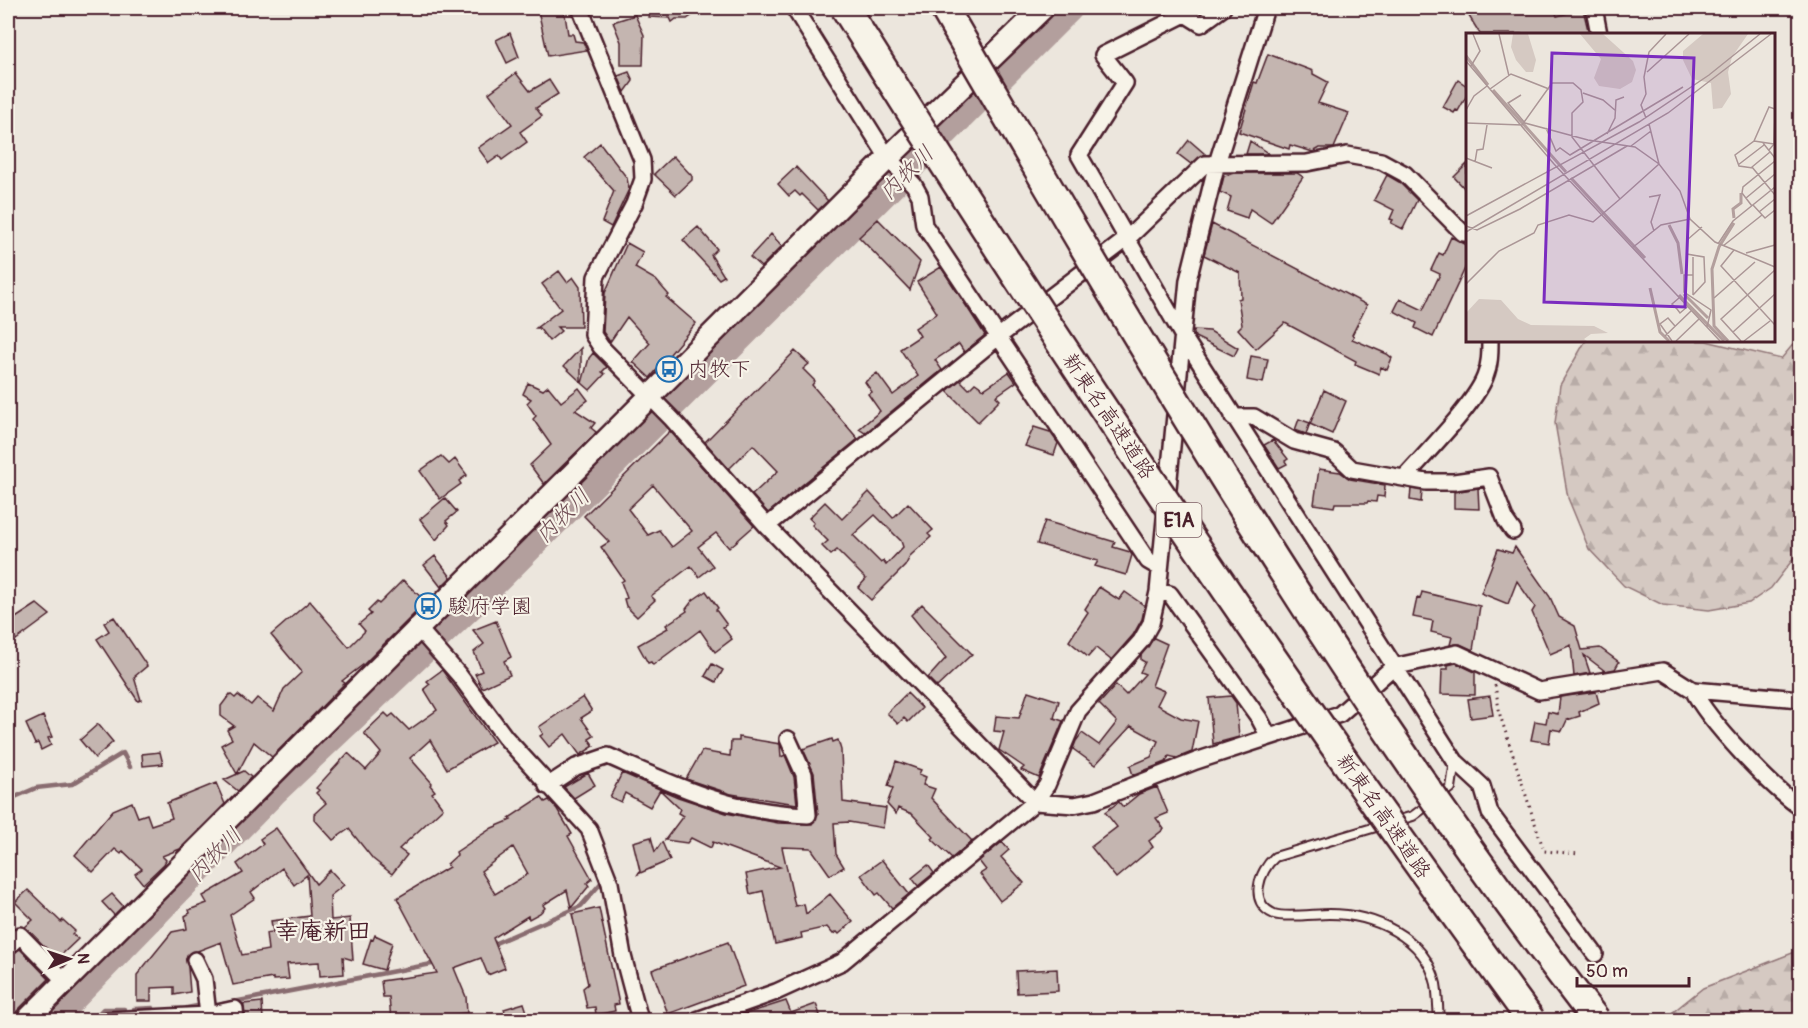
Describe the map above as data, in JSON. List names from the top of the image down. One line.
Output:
{"streets":{"highway":["新東名高速道路","E1A"]},"districts":["幸庵新田"],"water":["内牧川"],"places":{"bus stop":["内牧下","駿府学園"]},"scale_bar":"50 m","north":"right"}
